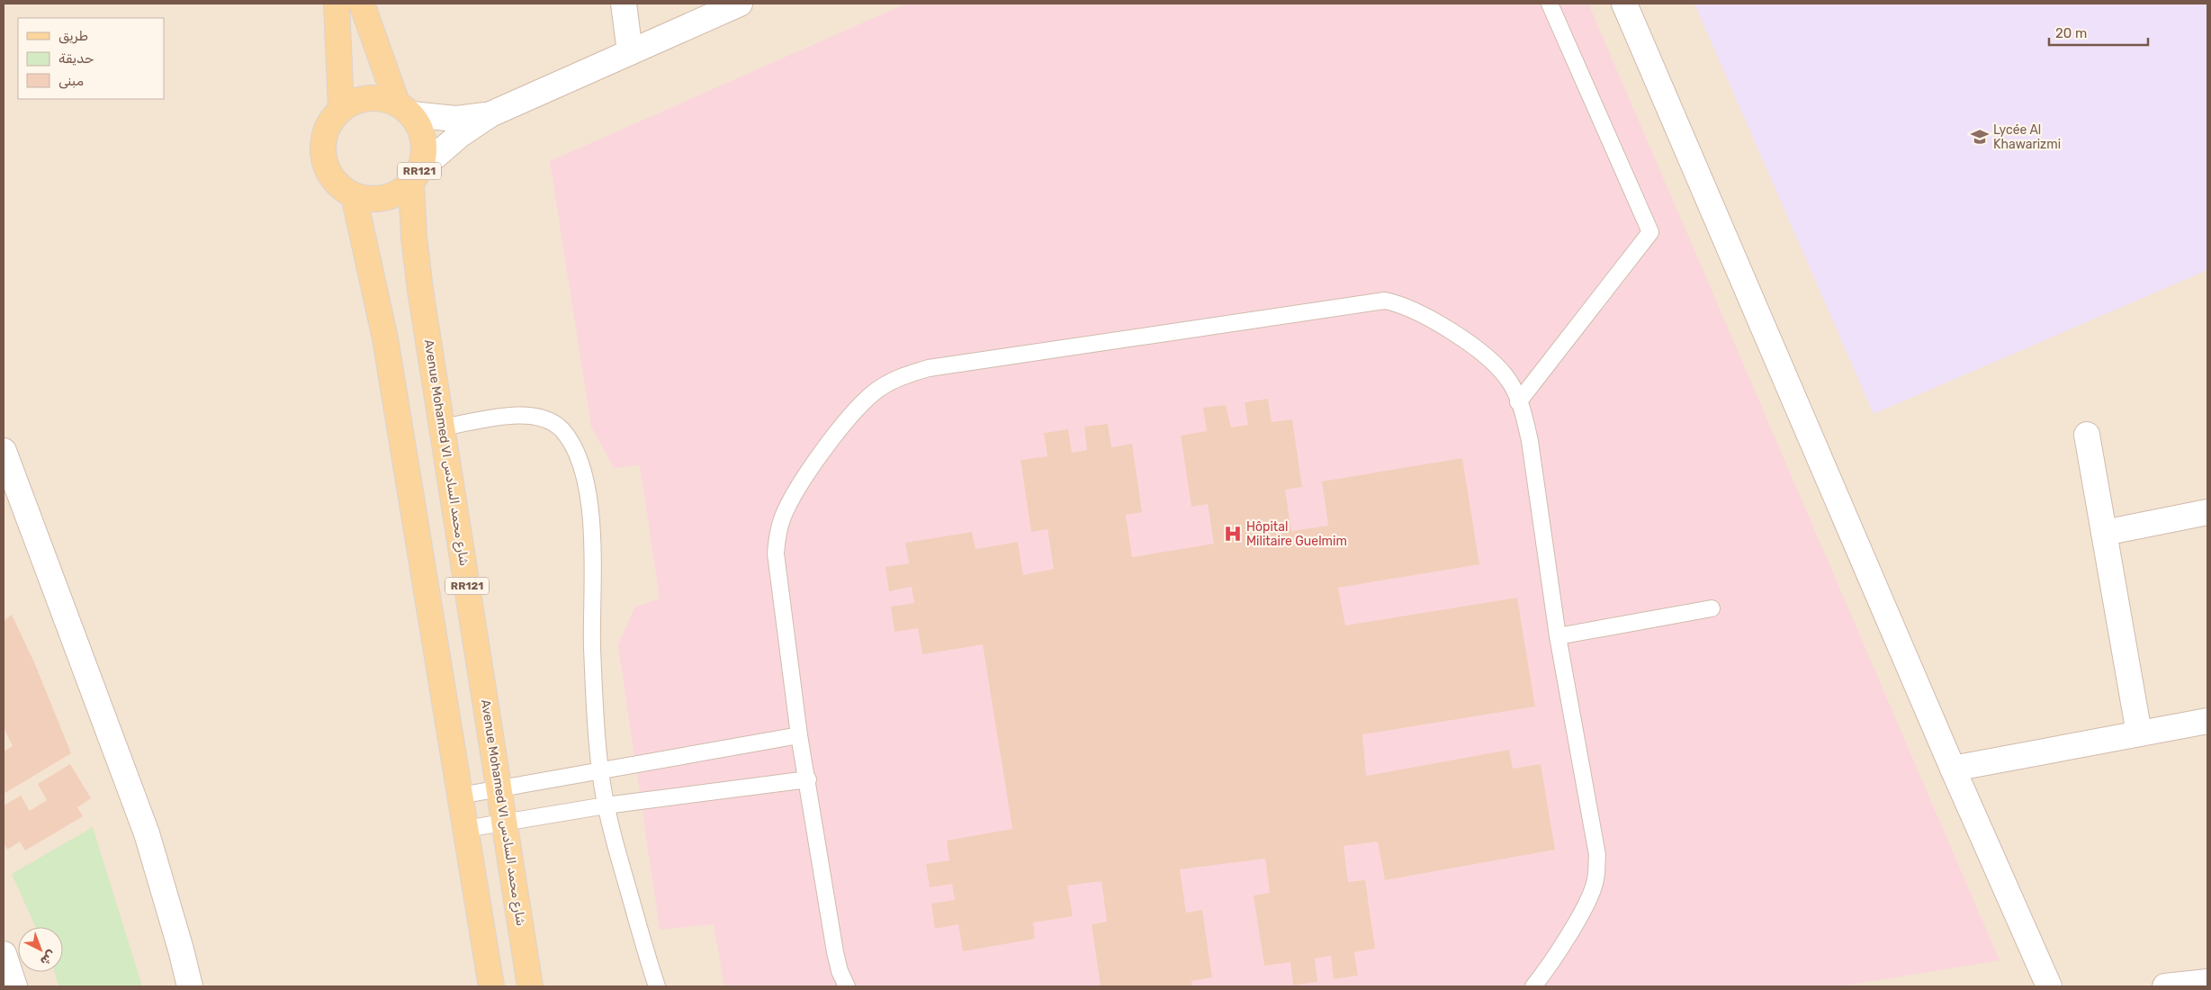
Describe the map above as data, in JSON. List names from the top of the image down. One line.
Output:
{"streets":{"main road":["RR121","Avenue Mohamed VI شارع محمد السادس"]},"crossings":[["RR121","Avenue Mohamed VI شارع محمد السادس"]],"places":{"school or university":["Lycée Al Khawarizmi"],"hospital":["Hôpital Militaire Guelmim"]},"legend":["طريق","حديقة","مبنى"],"scale_bar":"20 m","north":"bottom right"}
